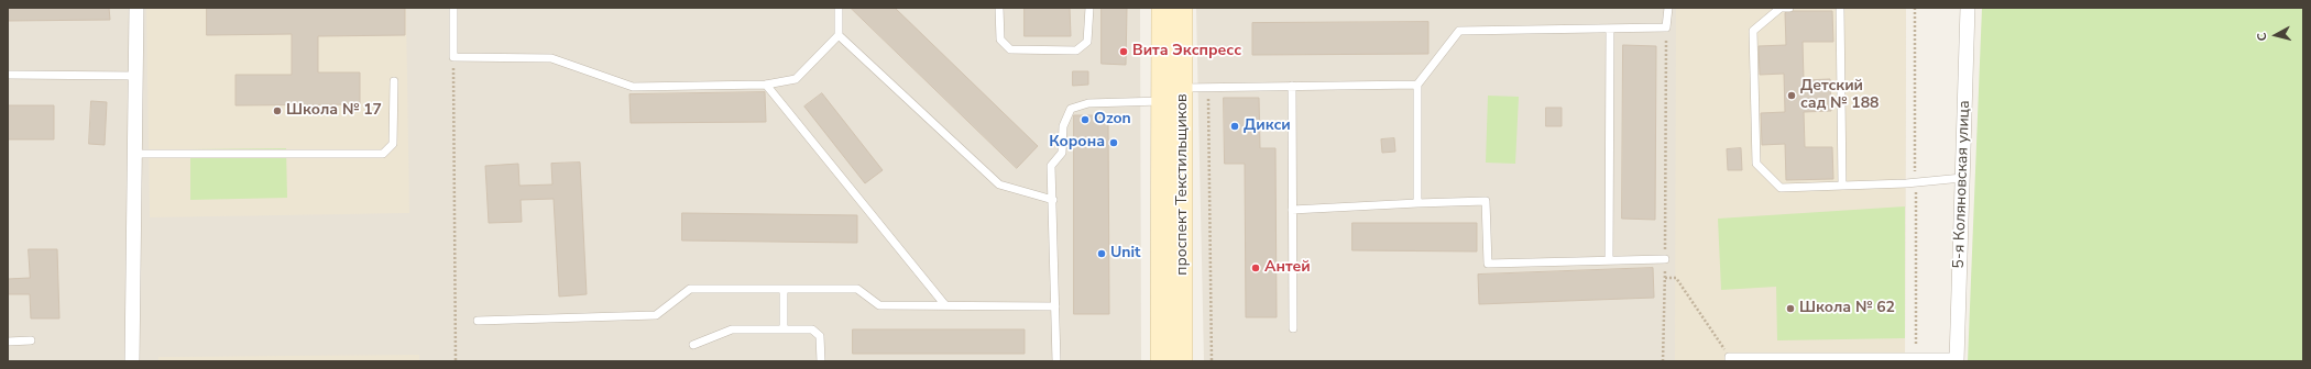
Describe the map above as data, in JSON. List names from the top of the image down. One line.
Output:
{"streets":{"main road":["проспект Текстильщиков"],"street":["5-я Коляновская улица"]},"places":["Вита Экспресс","Детский сад № 188","Школа № 17","Ozon","Дикси","Корона","Unit","Антей","Школа № 62"],"north":"left"}
